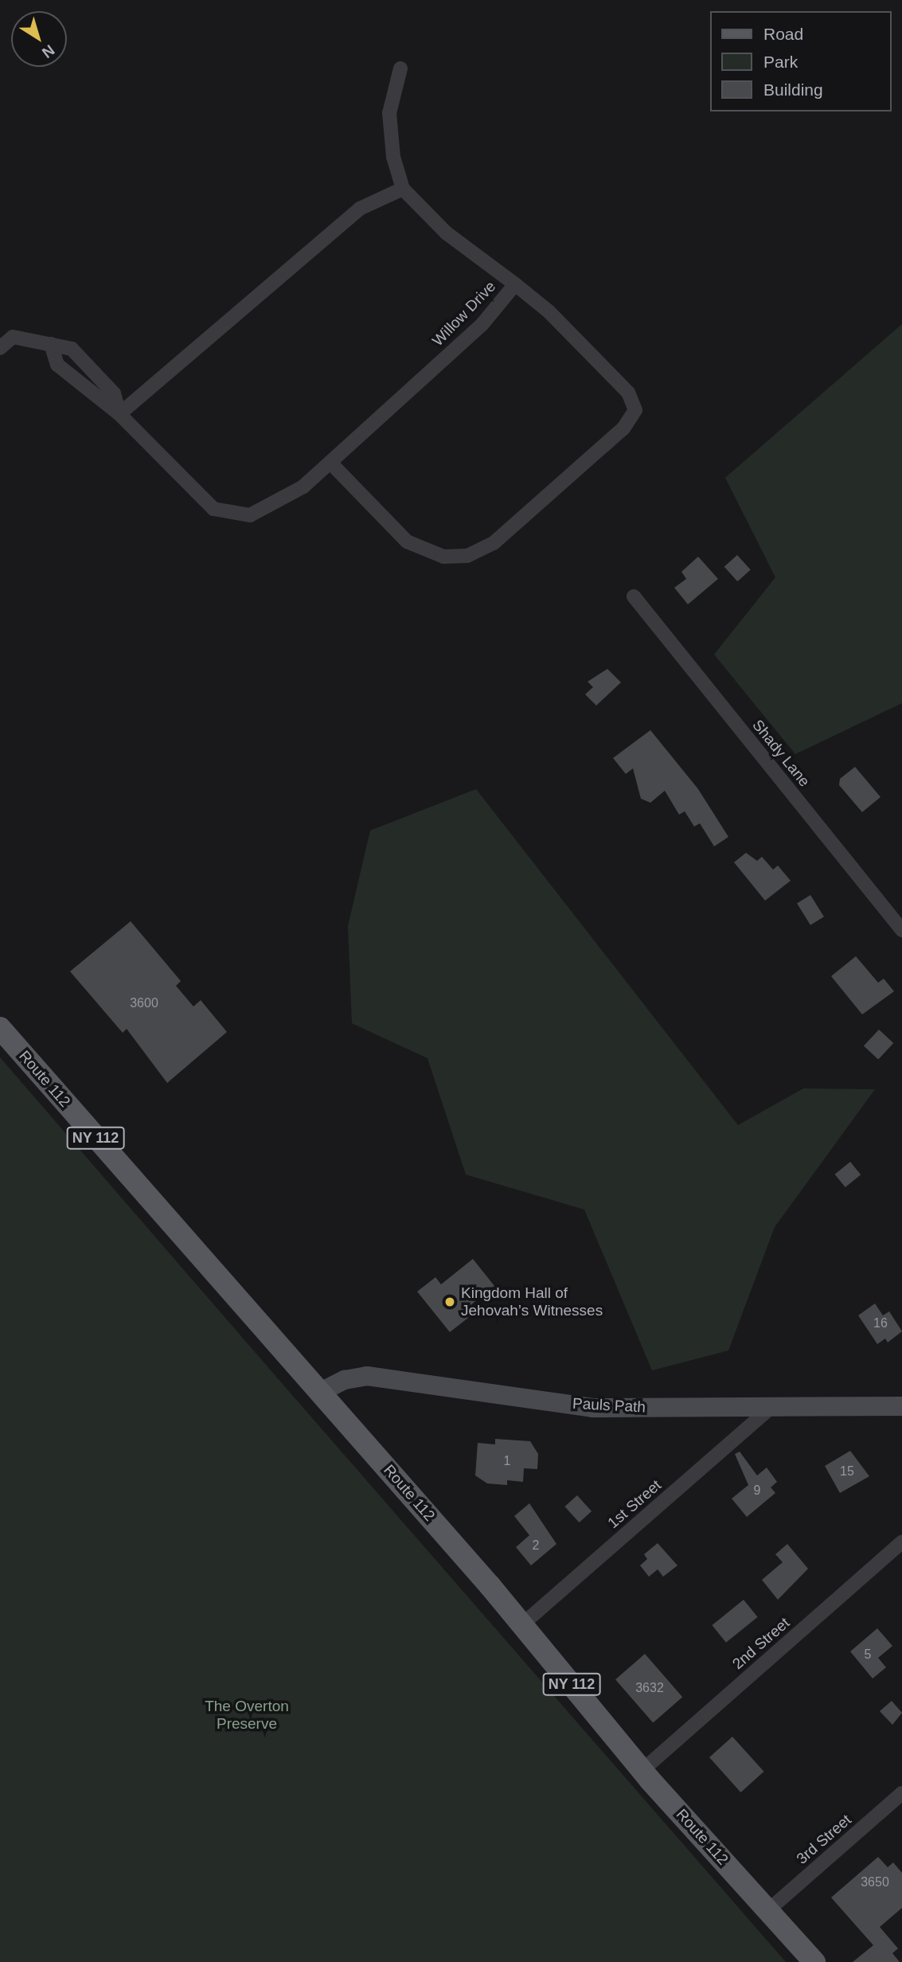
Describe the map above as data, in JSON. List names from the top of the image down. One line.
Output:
{"streets":{"main road":["Route 112","NY 112"],"street":["Willow Drive","Shady Lane","Pauls Path","1st Street","2nd Street","3rd Street"]},"crossings":[["Route 112","Pauls Path"],["Route 112","1st Street"],["Route 112","2nd Street"],["Route 112","3rd Street"],["Pauls Path","1st Street"]],"parks":["The Overton Preserve"],"places":["Kingdom Hall of Jehovah’s Witnesses"],"house_numbers":["3600","16","1","15","9","2","5","3632","3650"],"legend":["Road","Park","Building"],"north":"bottom right"}
